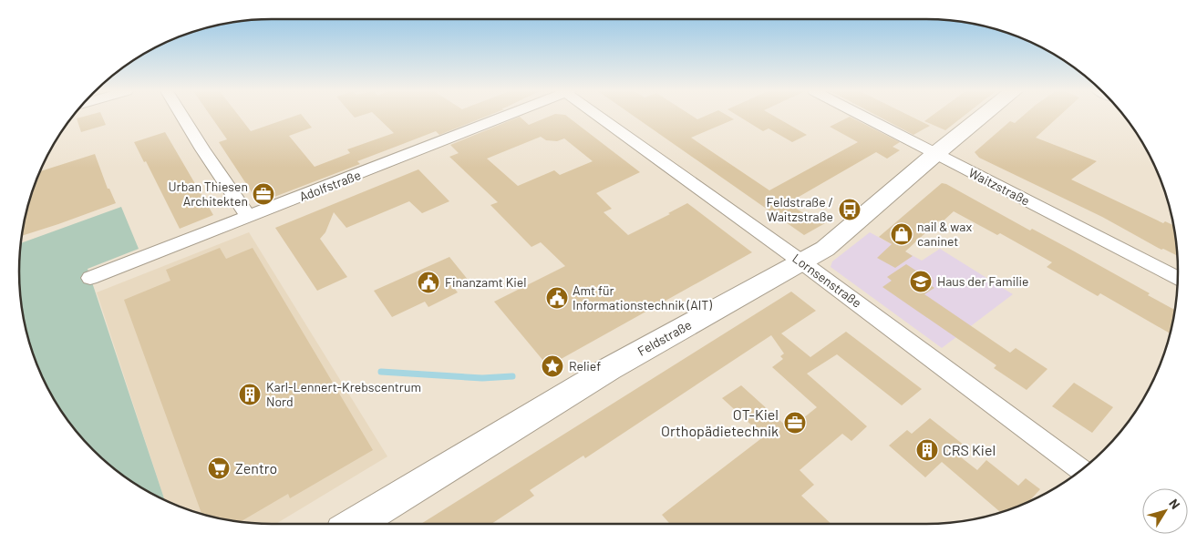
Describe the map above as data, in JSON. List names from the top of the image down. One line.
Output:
{"streets":{"street":["Adolfstraße","Waitzstraße","Lornsenstraße","Feldstraße"]},"crossings":[["Waitzstraße","Feldstraße"],["Lornsenstraße","Feldstraße"]],"places":{"office":["Urban Thiesen Architekten","OT-Kiel Orthopädietechnik"],"bus stop":["Feldstraße / Waitzstraße"],"shop":["nail & wax caninet"],"school or university":["Haus der Familie"],"public building":["Finanzamt Kiel","Amt für Informationstechnik (AIT)"],"place":["Relief"],"building":["Karl-Lennert-Krebscentrum Nord","CRS Kiel"],"supermarket":["Zentro"]},"north":"top right"}
